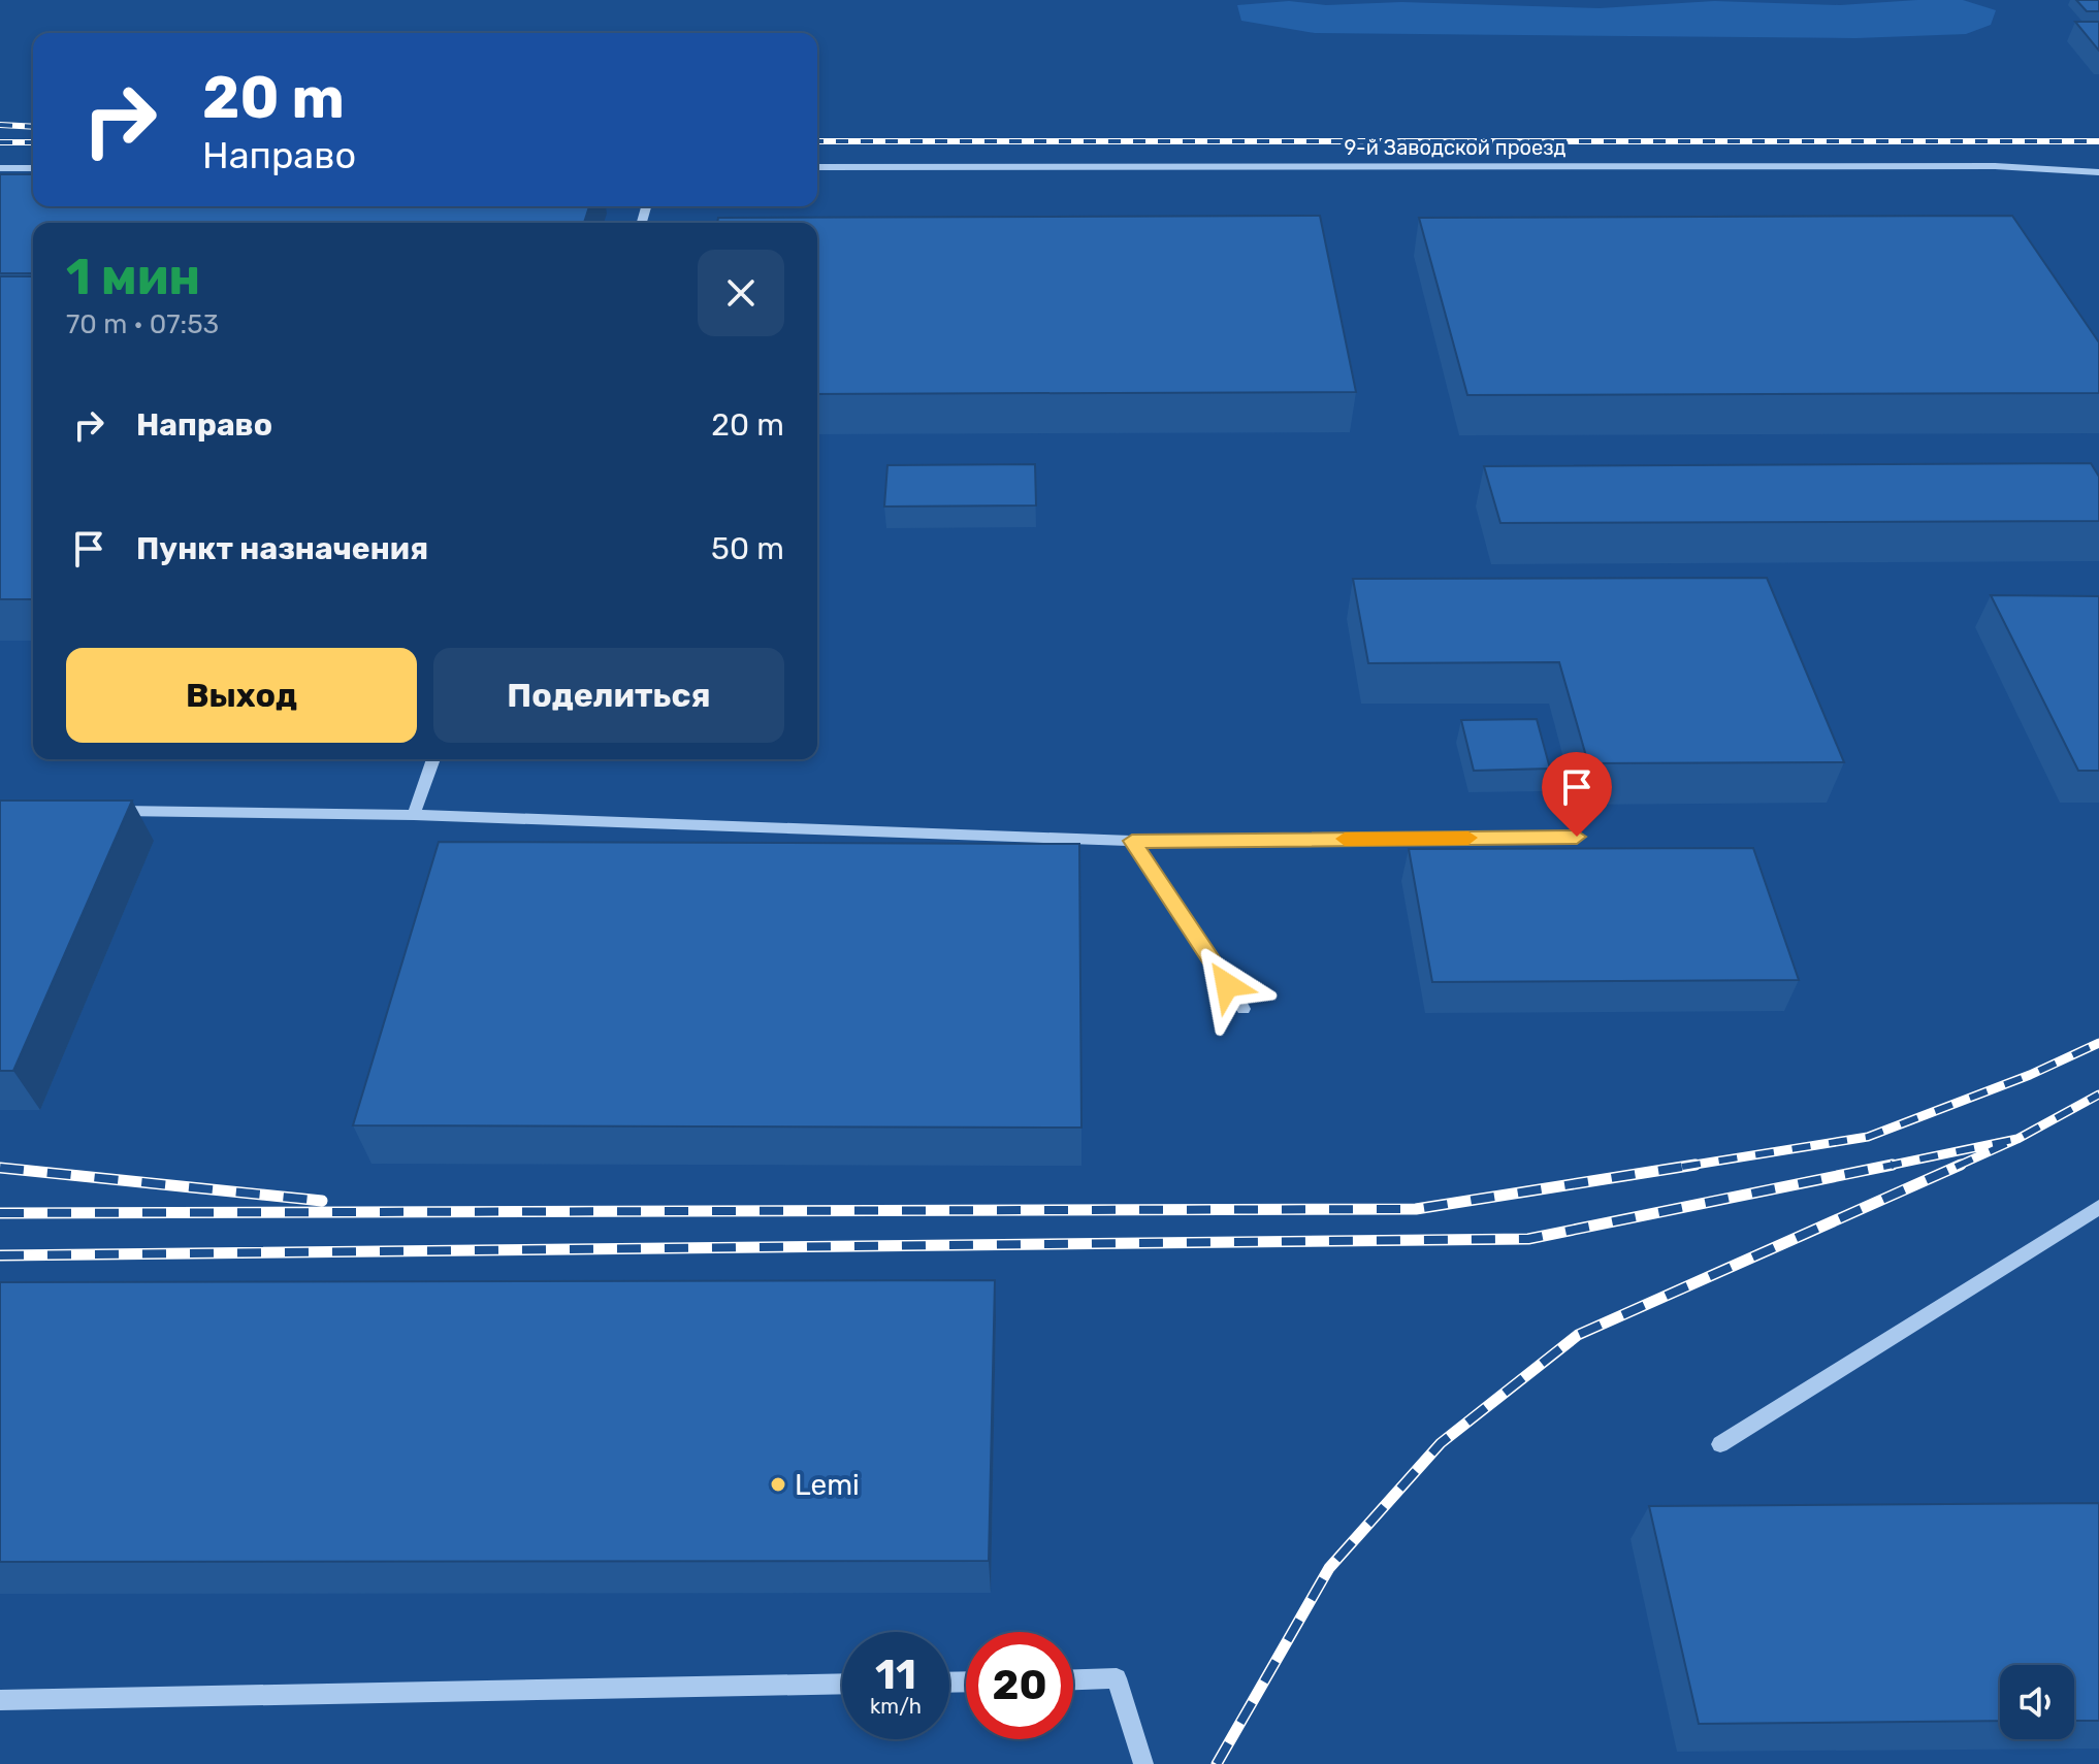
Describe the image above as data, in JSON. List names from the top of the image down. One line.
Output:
{"streets":{"lane":["9-й Заводской проезд"]},"places":["Lemi"],"page":{"turn":["20 m","Направо"],"heading":["1 мин","70 m · 07:53"],"list":[{"name":"Направо","value":"20 m"},{"name":"Пункт назначения","value":"50 m"}],"buttons":["Выход","Поделиться"],"speed":"11 km/h","limit":"20"}}
